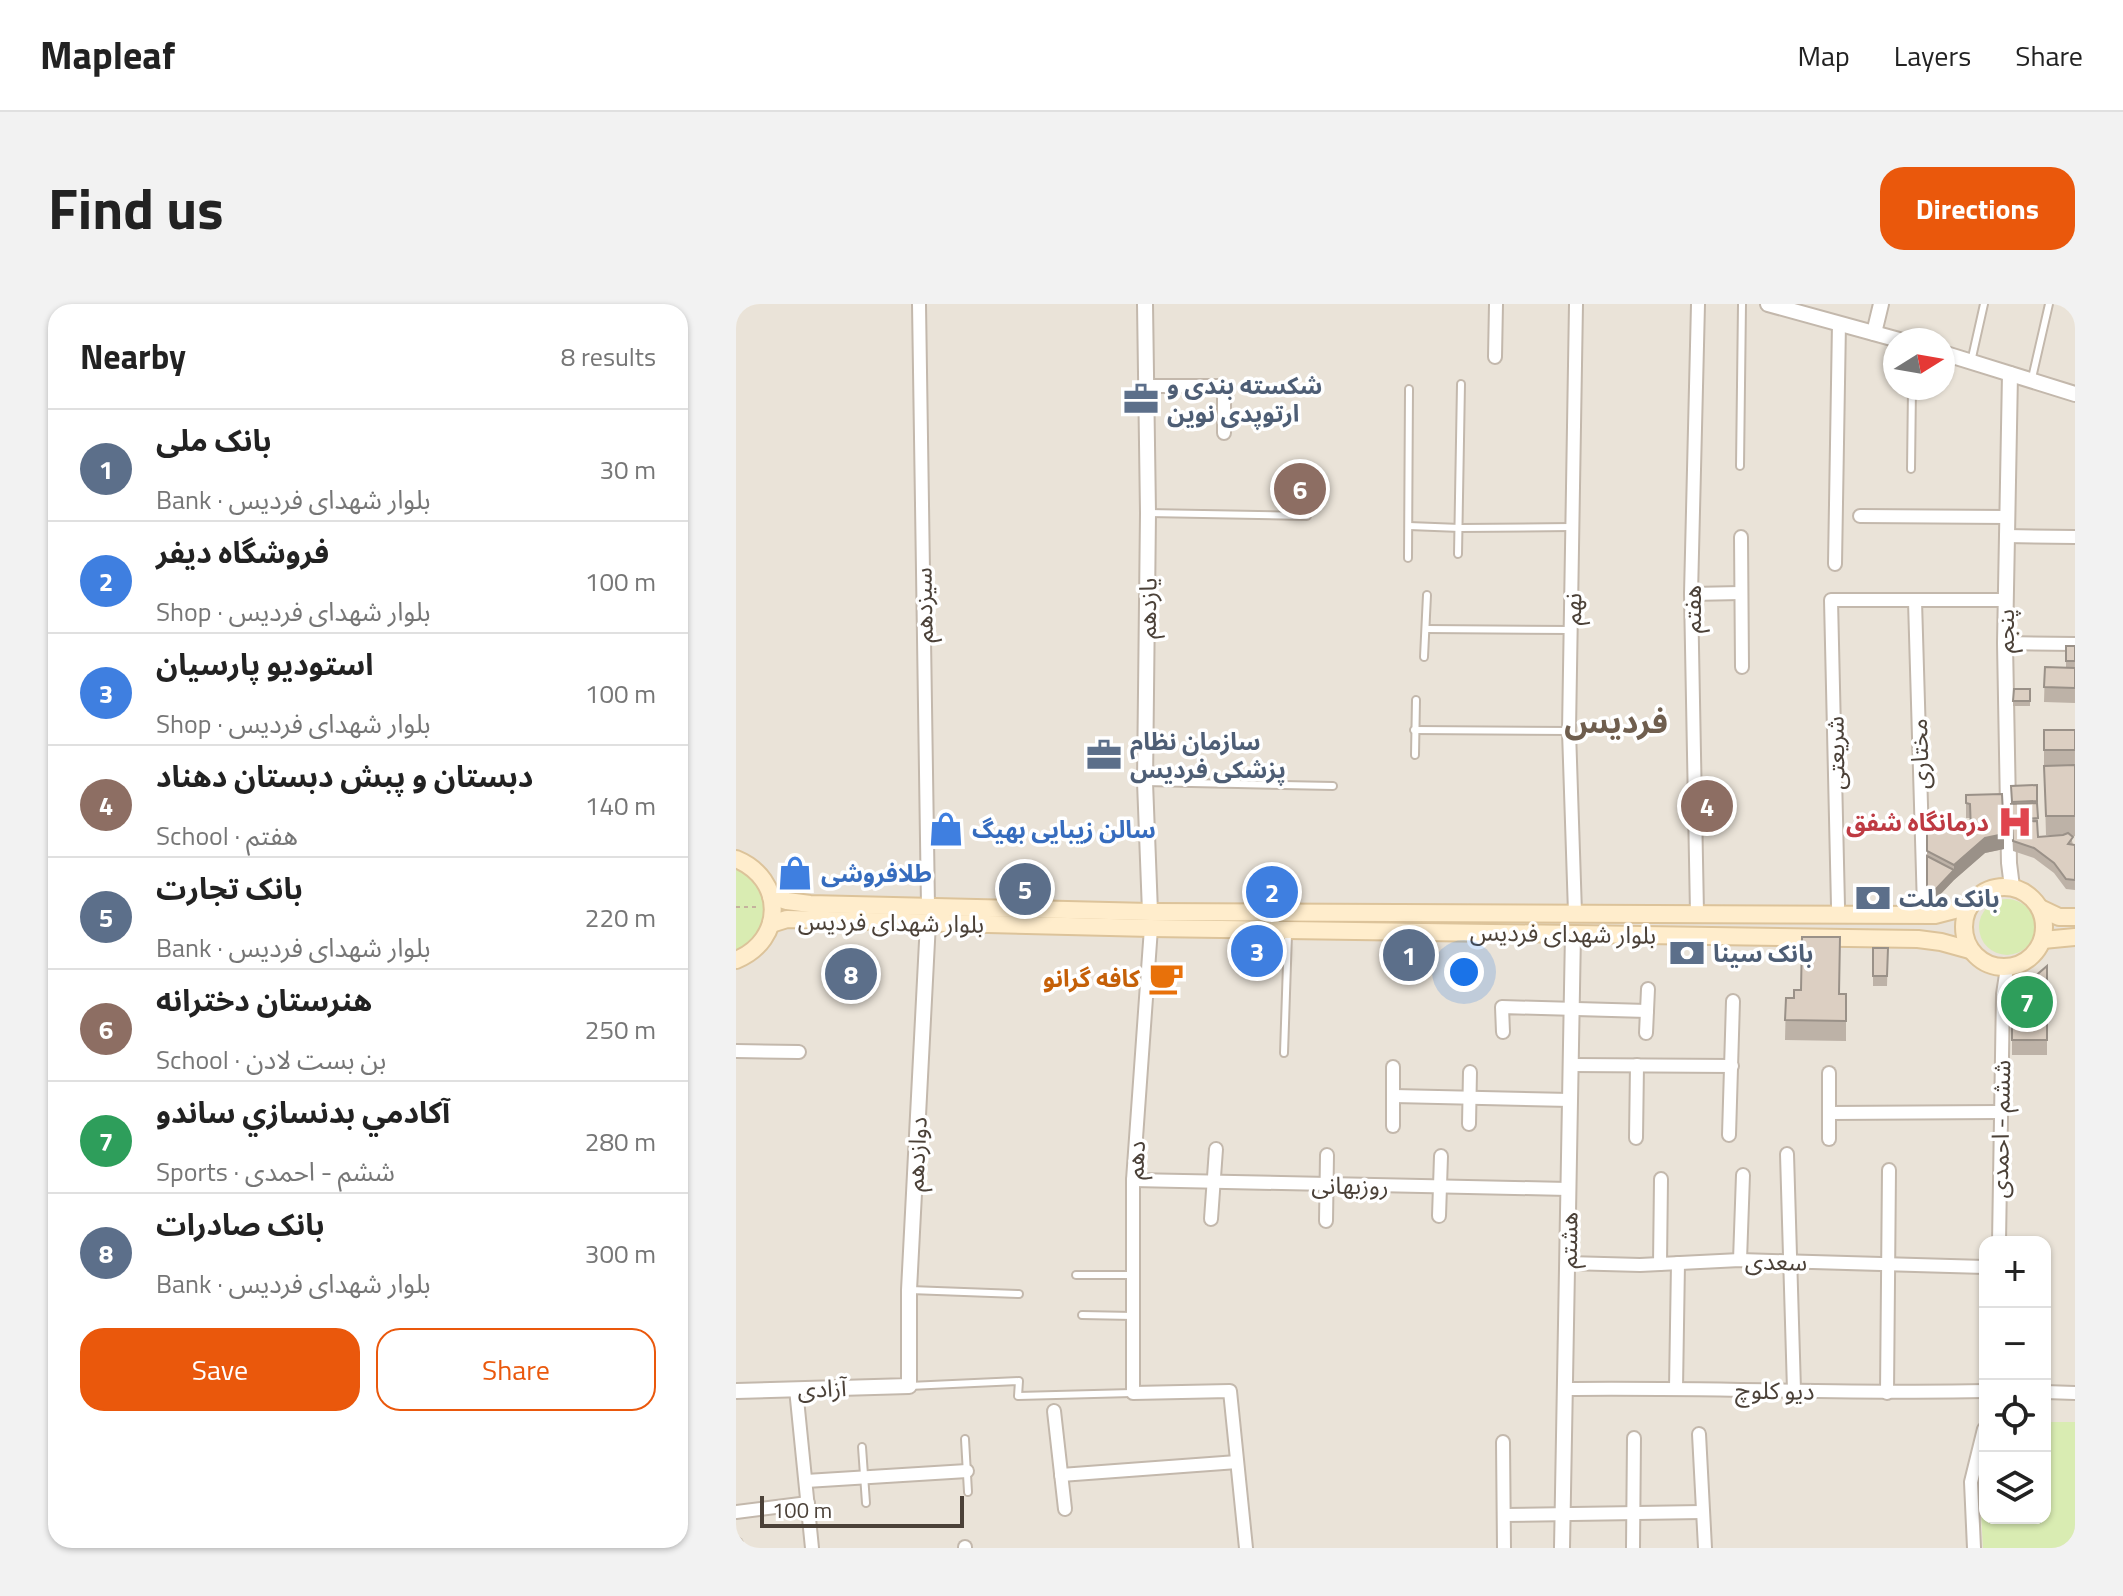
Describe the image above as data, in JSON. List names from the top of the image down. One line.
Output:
{"streets":{"main road":["بلوار شهدای فردیس"],"street":["سیزدهم","یازدهم","نهم","هفتم","پنجم","شریعتی","مختاری","ششم - احمدی","دوازدهم","دهم","روزبهانی","هشتم","سعدی","آزادی","دیو کلوچ"]},"crossings":[["سیزدهم","بلوار شهدای فردیس"],["سیزدهم","دوازدهم"],["یازدهم","بلوار شهدای فردیس"],["یازدهم","دهم"],["نهم","بلوار شهدای فردیس"],["هفتم","بلوار شهدای فردیس"],["پنجم","بلوار شهدای فردیس"],["پنجم","ششم - احمدی"],["شریعتی","مختاری"],["بلوار شهدای فردیس","ششم - احمدی"],["بلوار شهدای فردیس","دوازدهم"],["بلوار شهدای فردیس","دهم"],["بلوار شهدای فردیس","هشتم"],["دوازدهم","آزادی"],["دهم","روزبهانی"],["روزبهانی","هشتم"],["هشتم","سعدی"],["هشتم","دیو کلوچ"]],"districts":["فردیس"],"places":{"office":["شکسته بندی و ارتوپدی نوین","سازمان نظام پزشکی فردیس"],"hospital":["درمانگاه شفق"],"shop":["سالن زیبایی بهیگ","طلافروشی"],"bank":["بانک ملت","بانک سینا"],"cafe":["کافه گرانو"]},"scale_bar":"100 m","north":"right","page":{"header":"Mapleaf","nav":["Map","Layers","Share"],"title":"Find us","buttons":["Directions",["Save","Share"]],"heading":["Nearby","8 results"],"list":[{"mark":"1","name":"بانک ملی","note":"Bank · بلوار شهدای فردیس","value":"30 m"},{"mark":"2","name":"فروشگاه دیفر","note":"Shop · بلوار شهدای فردیس","value":"100 m"},{"mark":"3","name":"استودیو پارسیان","note":"Shop · بلوار شهدای فردیس","value":"100 m"},{"mark":"4","name":"دبستان و پبش دبستان دهناد","note":"School · هفتم","value":"140 m"},{"mark":"5","name":"بانک تجارت","note":"Bank · بلوار شهدای فردیس","value":"220 m"},{"mark":"6","name":"هنرستان دخترانه","note":"School · بن بست لادن","value":"250 m"},{"mark":"7","name":"آكادمي بدنسازي ساندو","note":"Sports · ششم - احمدی","value":"280 m"},{"mark":"8","name":"بانک صادرات","note":"Bank · بلوار شهدای فردیس","value":"300 m"}],"pins":["6","4","5","2","3","1","8","7"],"map_buttons":["+","−"],"scale":"100 m"}}
